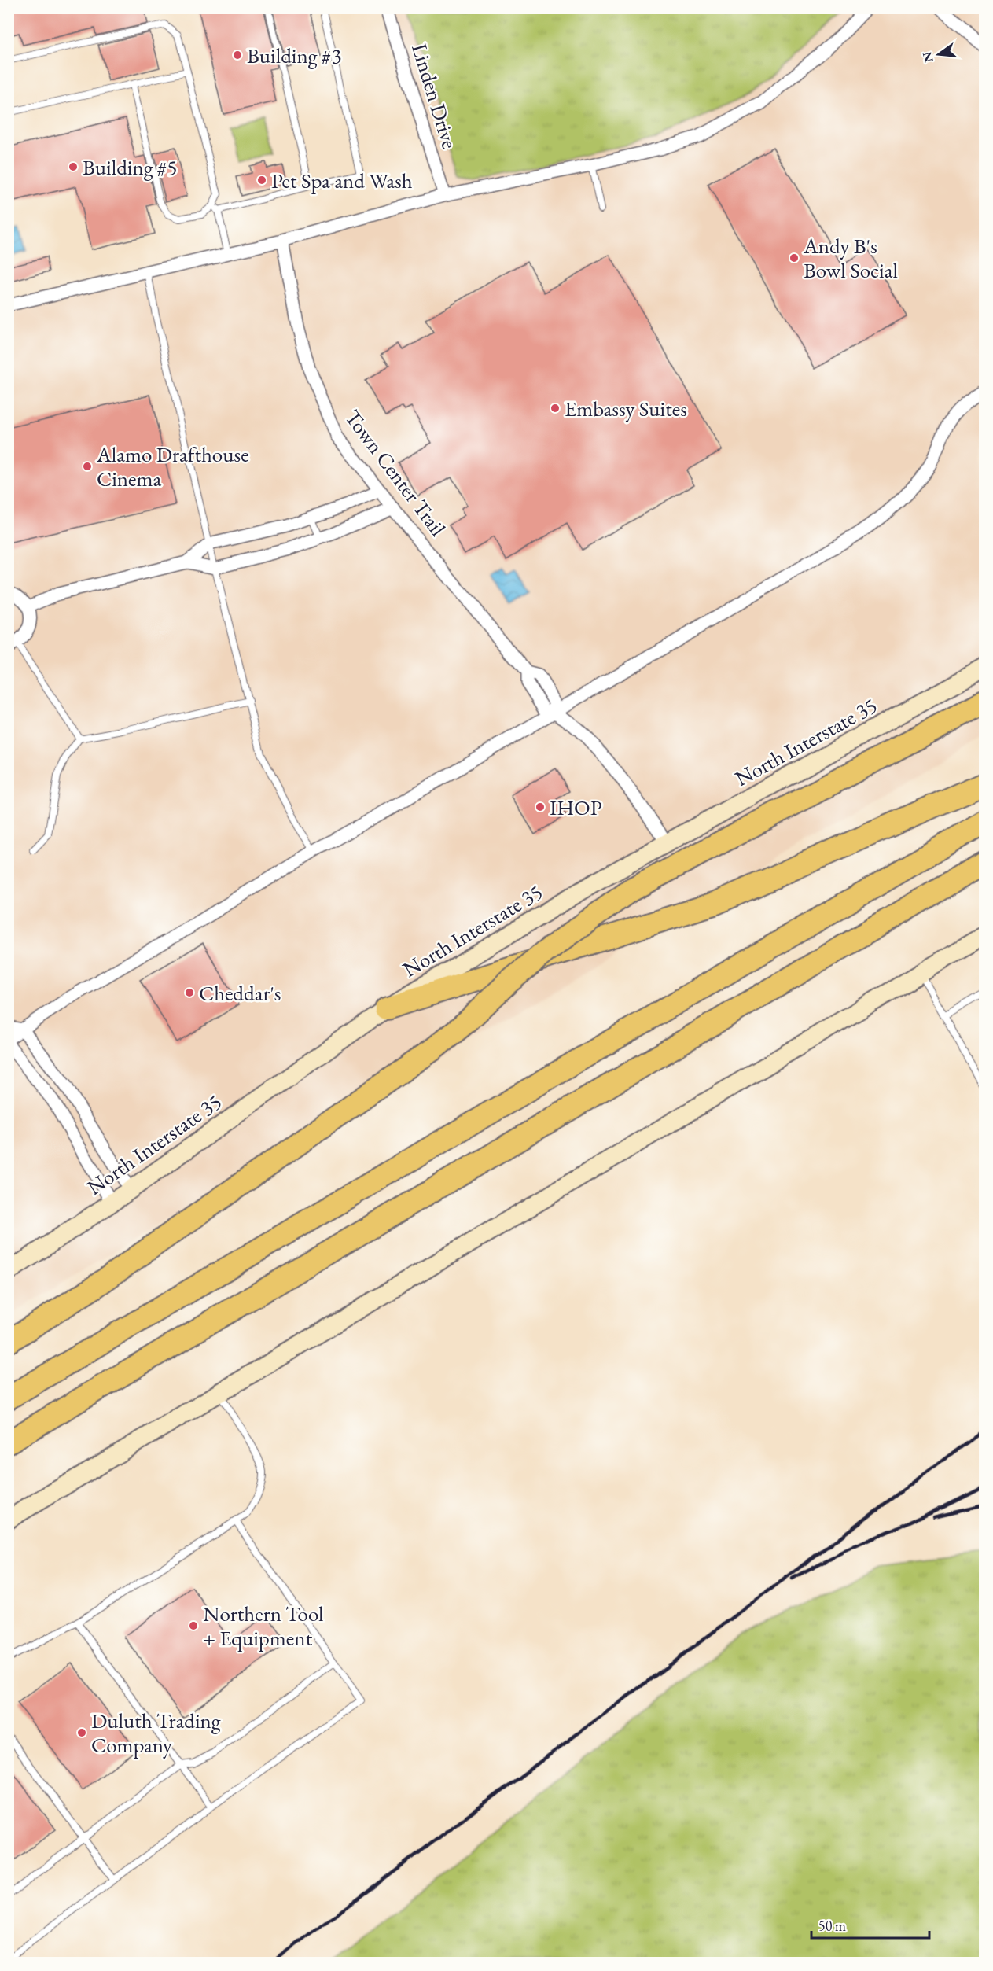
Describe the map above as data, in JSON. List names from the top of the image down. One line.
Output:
{"streets":{"main road":["North Interstate 35"],"street":["Linden Drive","Town Center Trail"]},"crossings":[["Town Center Trail","North Interstate 35"]],"places":["Building #3","Building #5","Pet Spa and Wash","Andy B's Bowl Social","Embassy Suites","Alamo Drafthouse Cinema","IHOP","Cheddar's","Northern Tool + Equipment","Duluth Trading Company"],"scale_bar":"50 m","north":"left"}
